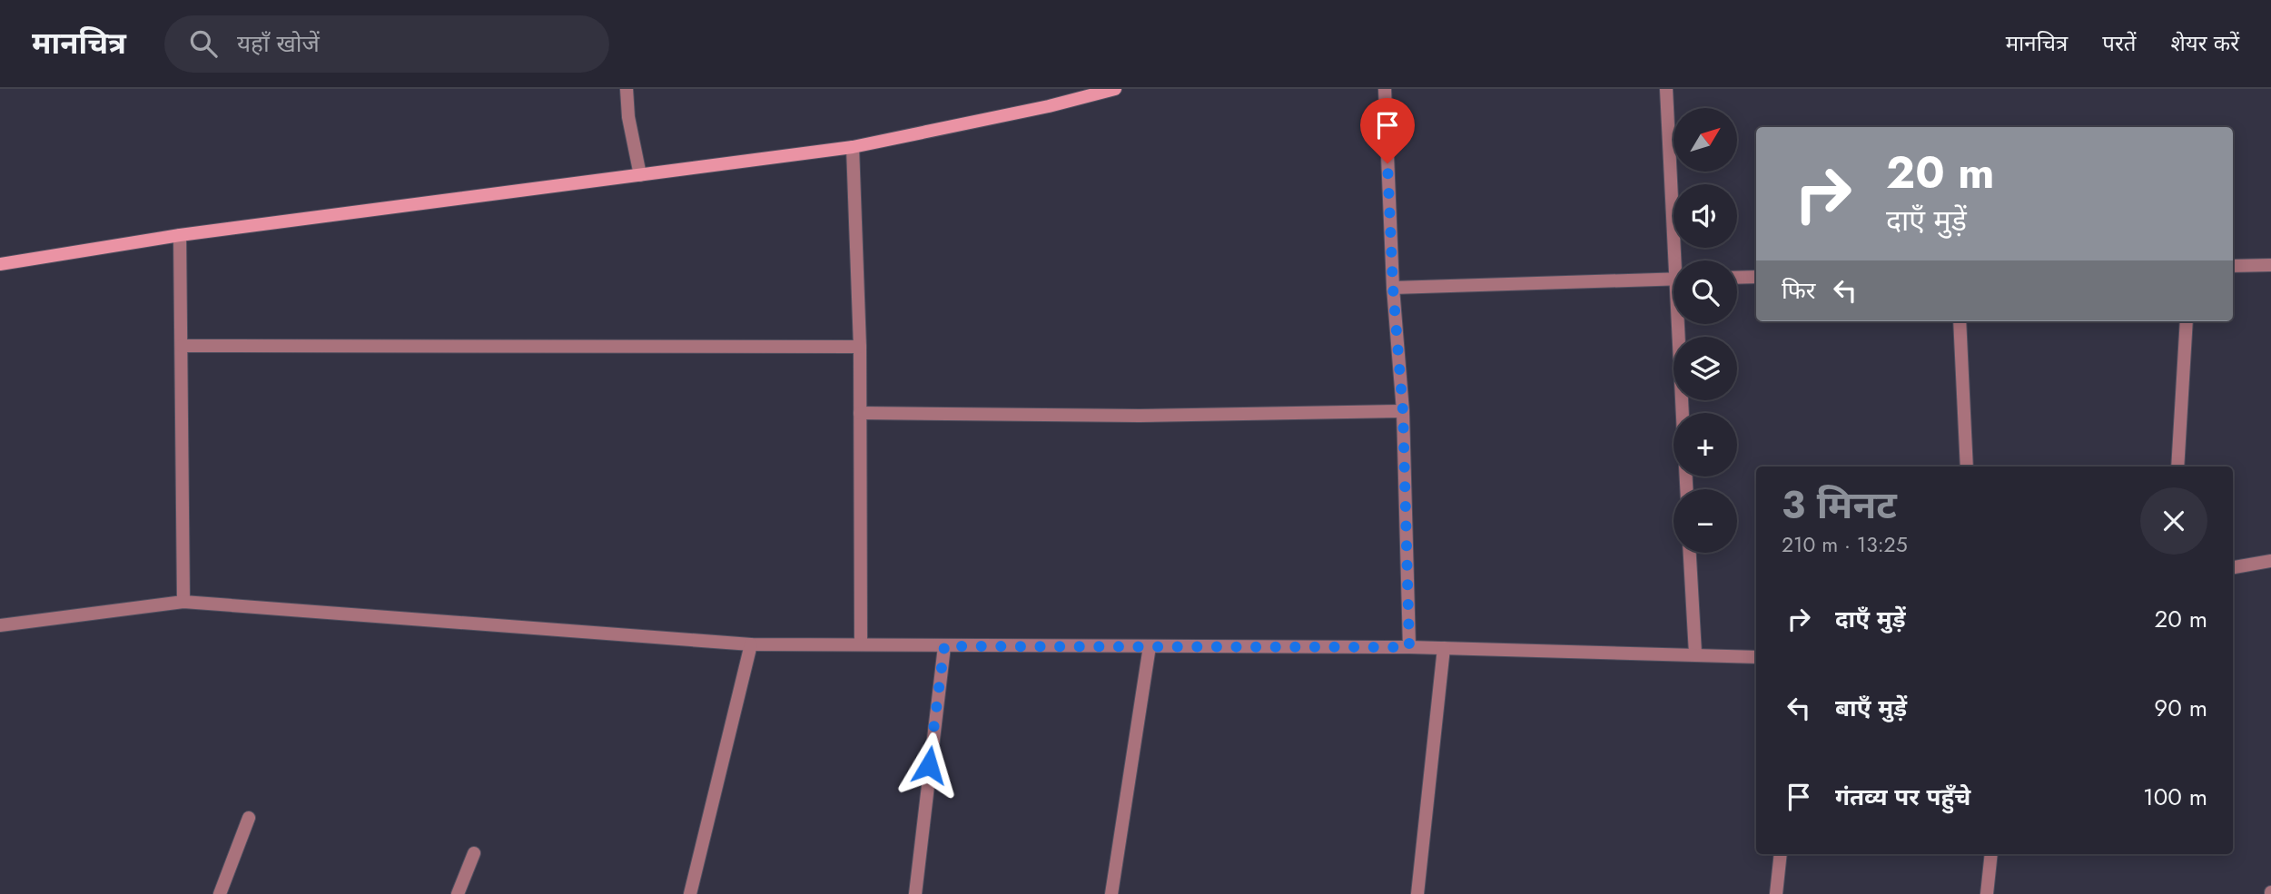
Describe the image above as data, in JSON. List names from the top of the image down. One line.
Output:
{"north":"top right","page":{"header":"मानचित्र","search":"यहाँ खोजें","nav":["मानचित्र","परतें","शेयर करें"],"map_buttons":["+","−"],"turn":["20 m","दाएँ मुड़ें"],"then":"फिर","heading":["3 मिनट","210 m · 13:25"],"list":[{"name":"दाएँ मुड़ें","value":"20 m"},{"name":"बाएँ मुड़ें","value":"90 m"},{"name":"गंतव्य पर पहुँचे","value":"100 m"}]}}
